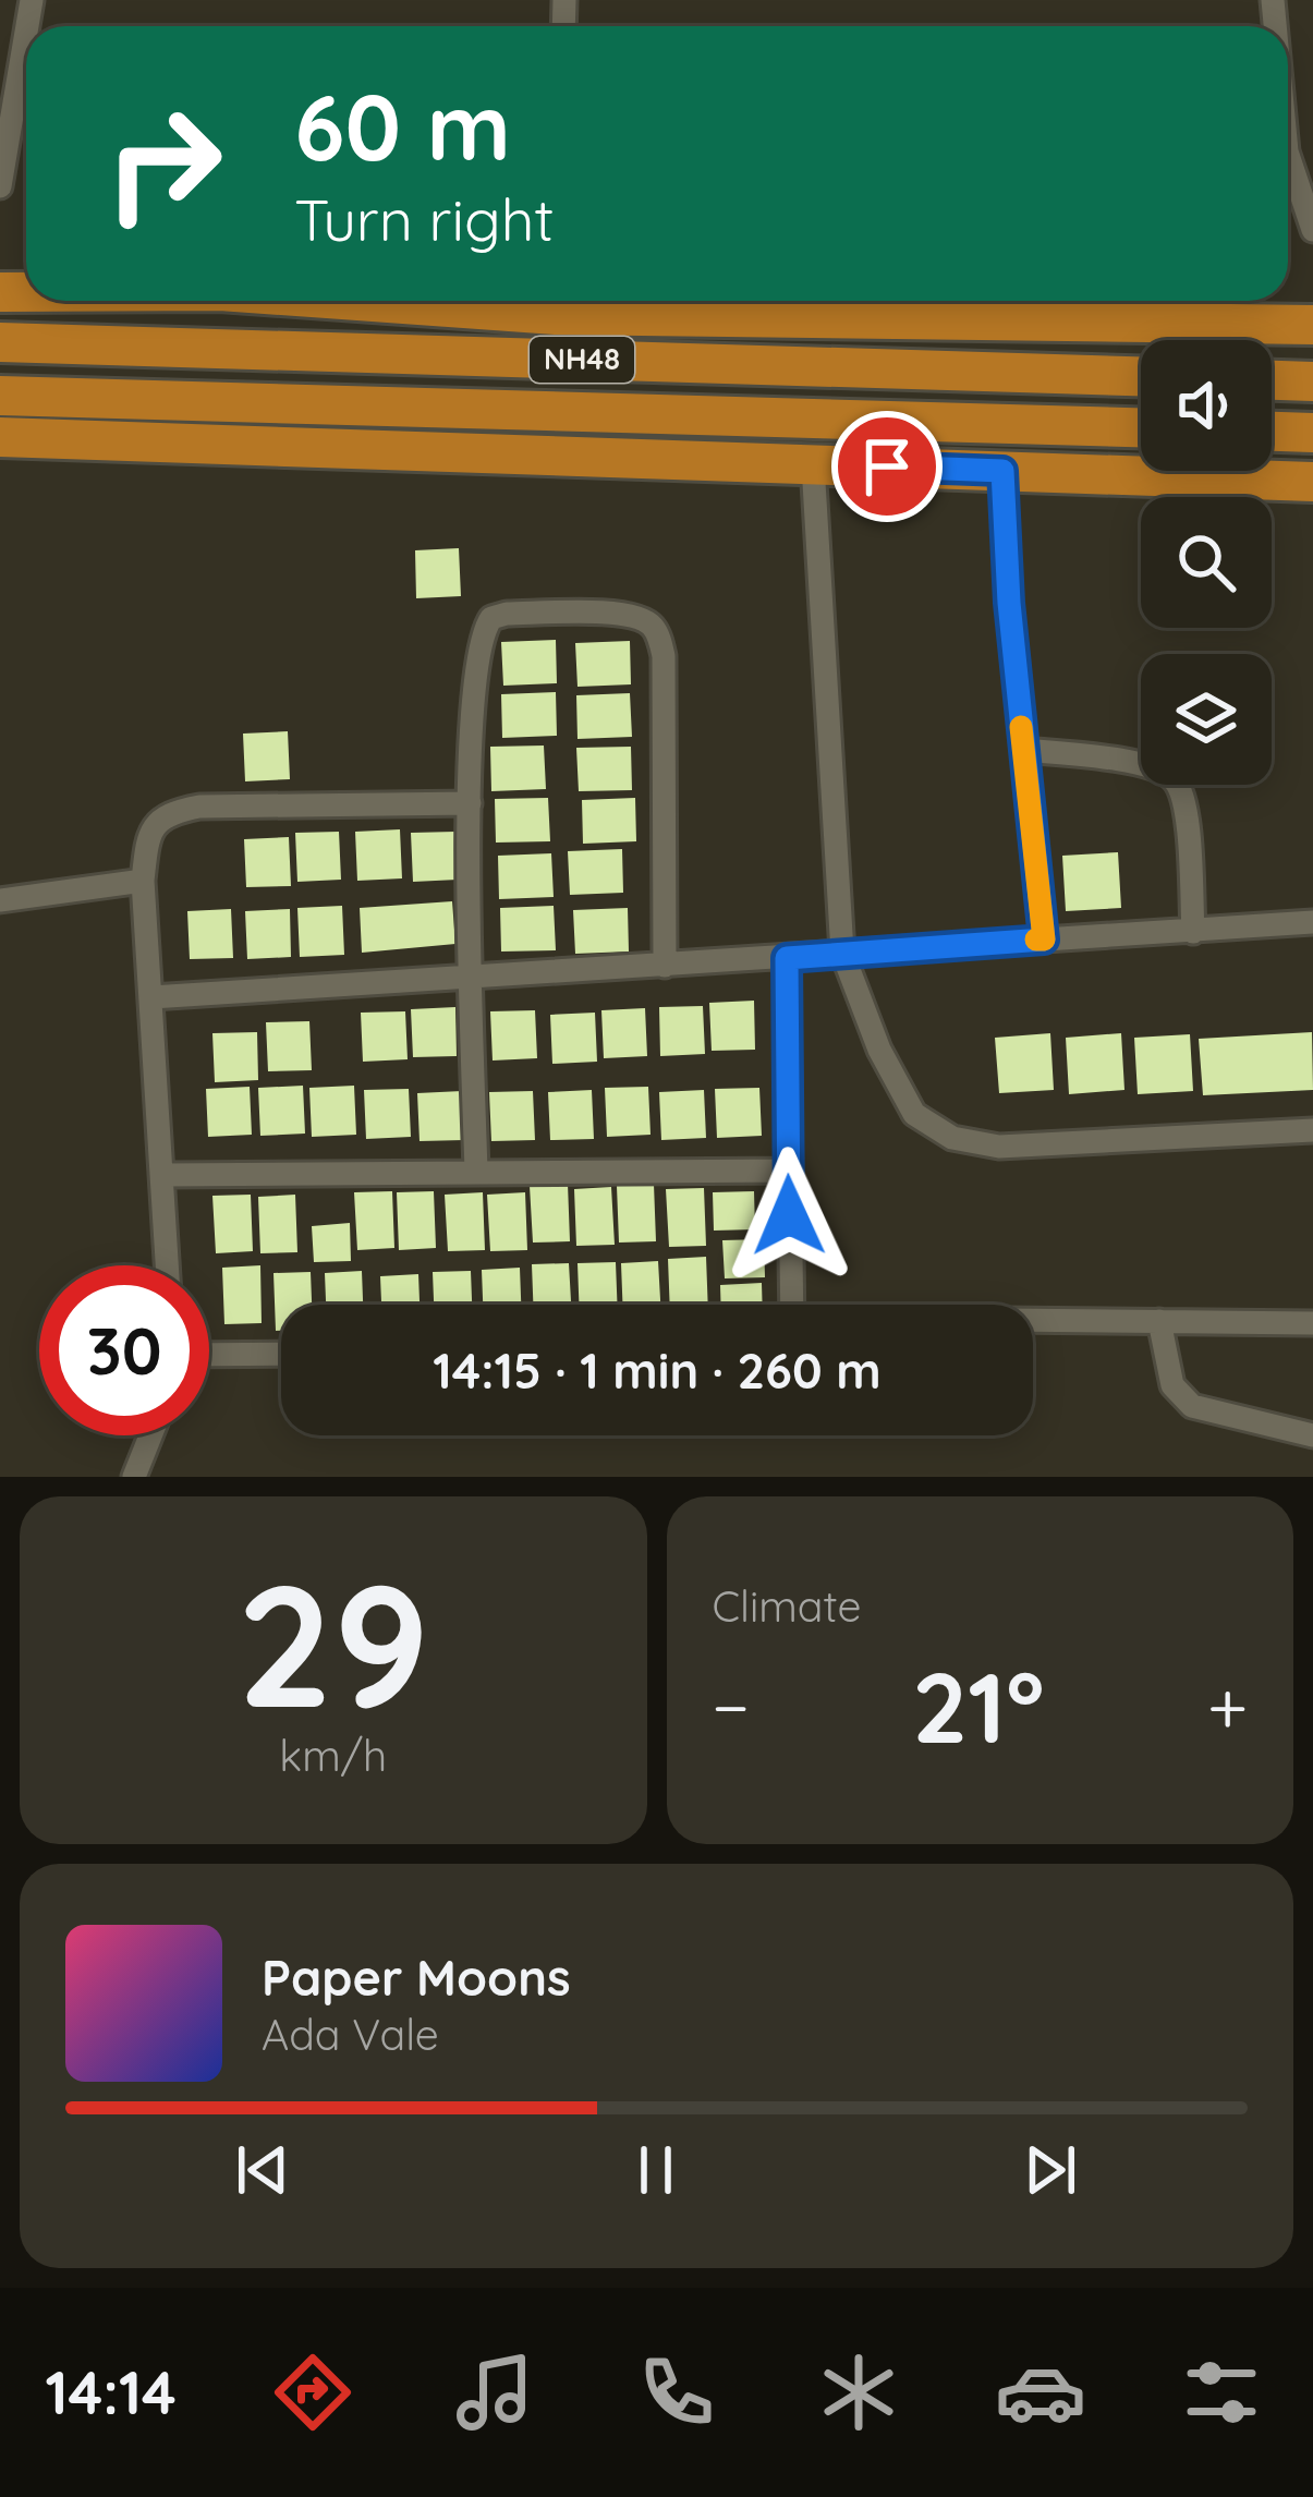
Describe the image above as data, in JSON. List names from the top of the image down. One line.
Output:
{"streets":{"highway":["NH48"]},"page":{"turn":["60 m","Turn right"],"limit":"30","trip":"14:15 · 1 min · 260 m","tile":[["29","km/h"],"Climate"],"heat":["−","21°","+"],"song":["Paper Moons","Ada Vale"],"tabs":"14:14"}}
